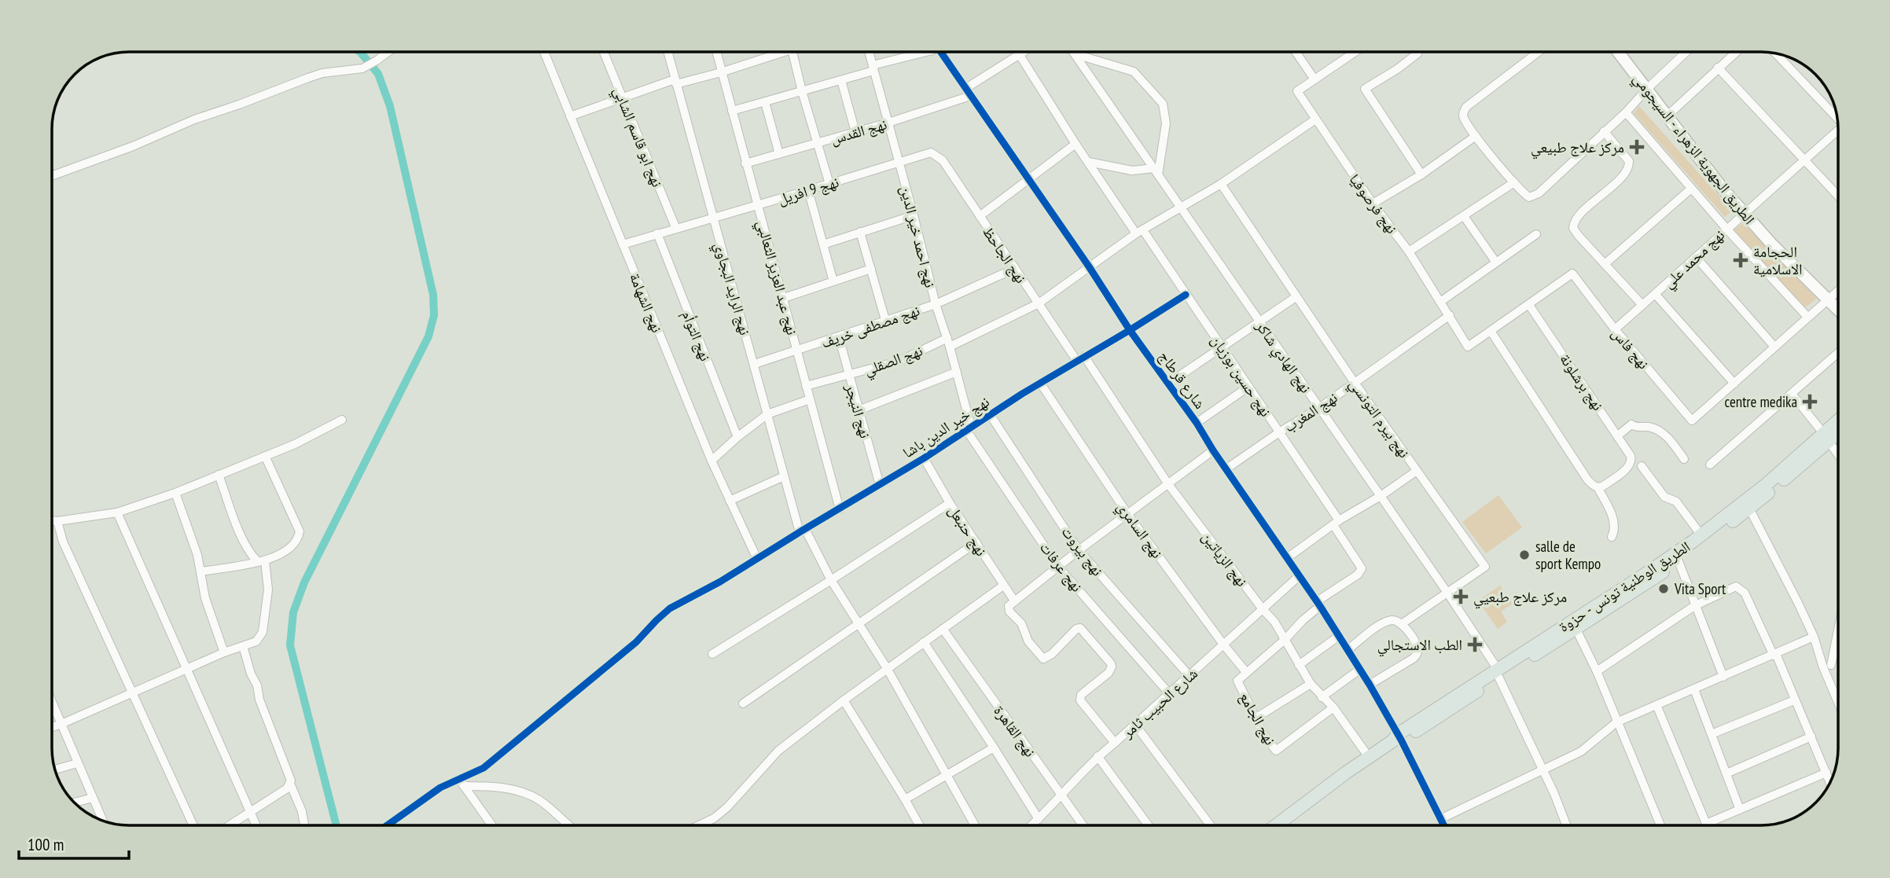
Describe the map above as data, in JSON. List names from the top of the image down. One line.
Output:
{"streets":{"main road":["الطريق الجهوية الزهراء - السيجومي","الطريق الوطنية تونس - حزوة"],"street":["نهج القدس","نهج ابو قاسم الشابي","نهج 9 افريل","نهج فرصوفيا","نهج احمد خير الدين","نهج الجاحظ","نهج محمد علي","نهج عبد العزيز الثعالبي","نهج الرايد البجاوي","نهج الشهامة","نهج مصطفى خريف","نهج التوأم","نهج فاس","نهج الهادي شاكر","نهج الصقلي","نهج حسين بوزيان","شارع قرطاج","نهج برشلونة","نهج النيجر","نهج المغرب","نهج بيرم التونسي","نهج خير الدين باشا","نهج السامري","نهج حنبعل","نهج بيروت","نهج الزياتين","نهج عرفات","شارع الحبيب ثامر","نهج الجامع","نهج القاهرة"]},"crossings":[["نهج القدس","نهج احمد خير الدين"],["نهج القدس","نهج عبد العزيز الثعالبي"],["نهج القدس","شارع قرطاج"],["نهج ابو قاسم الشابي","نهج 9 افريل"],["الطريق الجهوية الزهراء - السيجومي","نهج محمد علي"],["نهج 9 افريل","نهج احمد خير الدين"],["نهج 9 افريل","نهج الجاحظ"],["نهج 9 افريل","نهج عبد العزيز الثعالبي"],["نهج 9 افريل","نهج الرايد البجاوي"],["نهج 9 افريل","نهج الشهامة"],["نهج 9 افريل","نهج التوأم"],["نهج فرصوفيا","نهج المغرب"],["نهج احمد خير الدين","نهج مصطفى خريف"],["نهج احمد خير الدين","نهج الصقلي"],["نهج احمد خير الدين","نهج خير الدين باشا"],["نهج احمد خير الدين","نهج عرفات"],["نهج الجاحظ","نهج مصطفى خريف"],["نهج الجاحظ","نهج خير الدين باشا"],["نهج الجاحظ","نهج الزياتين"],["نهج محمد علي","نهج فاس"],["نهج عبد العزيز الثعالبي","نهج مصطفى خريف"],["نهج عبد العزيز الثعالبي","نهج الصقلي"],["نهج عبد العزيز الثعالبي","نهج خير الدين باشا"],["نهج الرايد البجاوي","نهج مصطفى خريف"],["نهج الرايد البجاوي","نهج خير الدين باشا"],["نهج الشهامة","نهج خير الدين باشا"],["نهج مصطفى خريف","نهج النيجر"],["نهج فاس","نهج برشلونة"],["نهج الهادي شاكر","نهج المغرب"],["نهج الهادي شاكر","نهج بيرم التونسي"],["نهج الهادي شاكر","الطريق الوطنية تونس - حزوة"],["نهج الصقلي","نهج النيجر"],["نهج حسين بوزيان","شارع قرطاج"],["نهج حسين بوزيان","نهج المغرب"],["نهج حسين بوزيان","نهج خير الدين باشا"],["شارع قرطاج","نهج المغرب"],["شارع قرطاج","نهج خير الدين باشا"],["شارع قرطاج","الطريق الوطنية تونس - حزوة"],["شارع قرطاج","شارع الحبيب ثامر"],["نهج النيجر","نهج خير الدين باشا"],["نهج المغرب","نهج بيرم التونسي"],["نهج خير الدين باشا","نهج السامري"],["نهج خير الدين باشا","نهج حنبعل"],["نهج خير الدين باشا","نهج بيروت"],["نهج خير الدين باشا","نهج الزياتين"],["نهج خير الدين باشا","نهج عرفات"],["نهج السامري","شارع الحبيب ثامر"],["نهج السامري","نهج الجامع"],["نهج حنبعل","شارع الحبيب ثامر"],["نهج بيروت","شارع الحبيب ثامر"],["نهج الزياتين","الطريق الوطنية تونس - حزوة"],["نهج الزياتين","شارع الحبيب ثامر"],["نهج الزياتين","نهج الجامع"],["نهج عرفات","شارع الحبيب ثامر"],["شارع الحبيب ثامر","نهج القاهرة"]],"places":{"health":["مركز علاج طبيعي","الحجامة الاسلامية","centre medika","مركز علاج طبعيي","الطب الاستجالي"],"other":["salle de sport Kempo","Vita Sport"]},"scale_bar":"100 m"}
